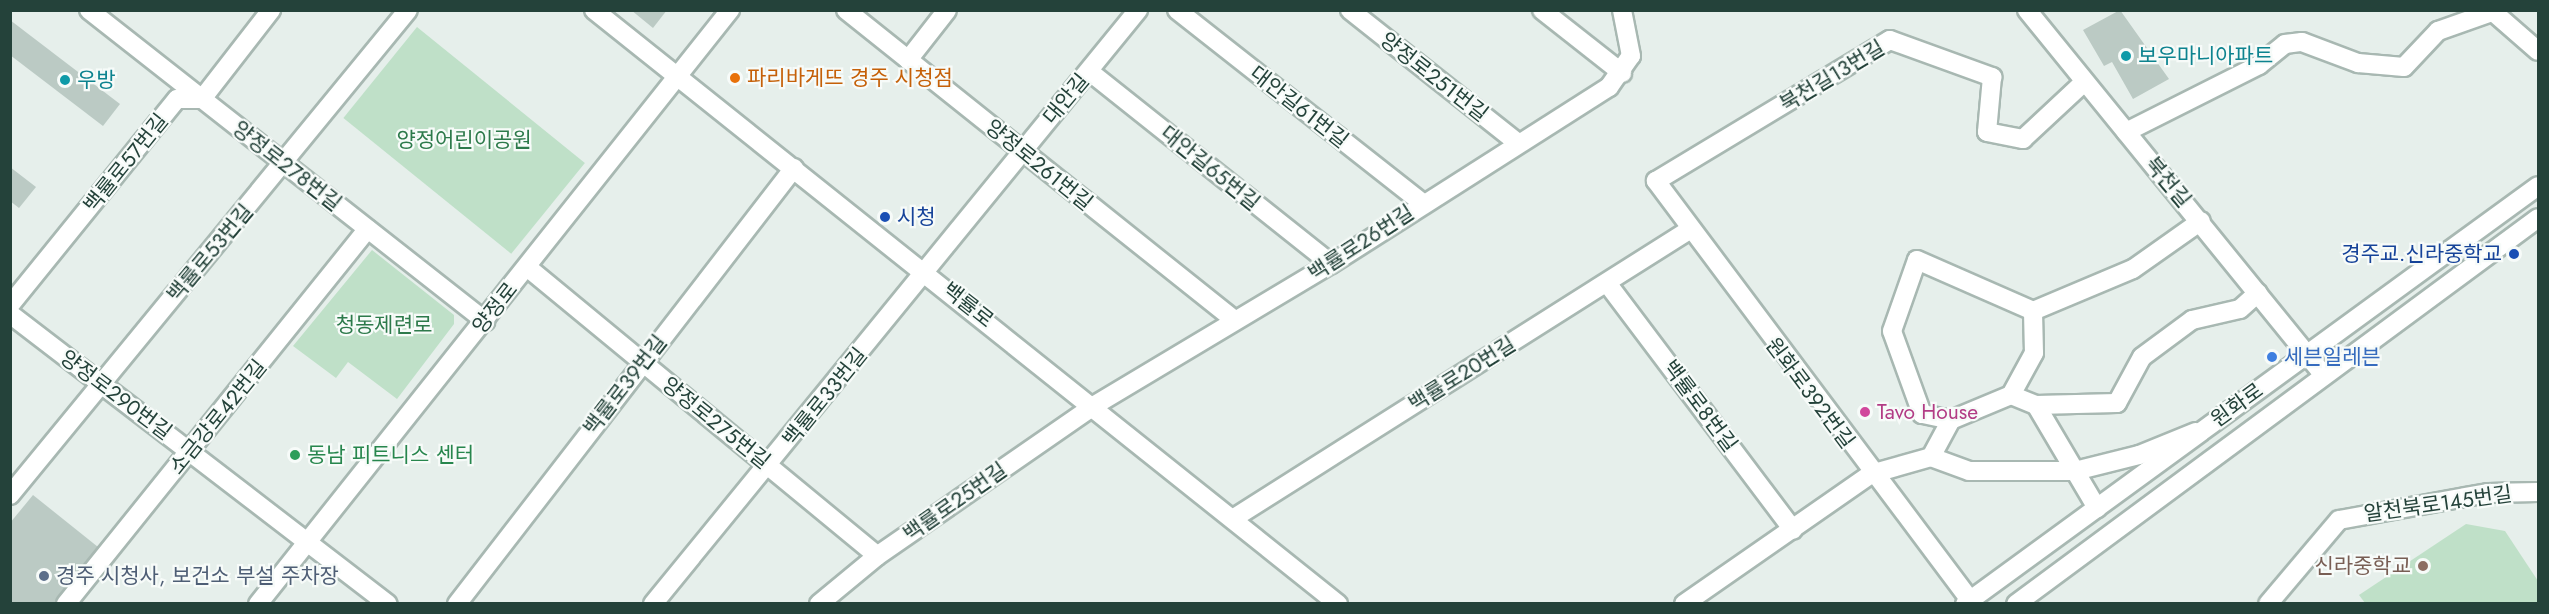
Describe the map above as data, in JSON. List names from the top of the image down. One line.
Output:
{"streets":{"street":["북천길13번길","양정로251번길","대안길","대안길61번길","백률로57번길","양정로261번길","양정로278번길","대안길65번길","북천길","백률로26번길","백률로53번길","백률로","양정로","백률로20번길","백률로39번길","원화로392번길","양정로290번길","백률로33번길","원화로","백률로8번길","소금강로42번길","양정로275번길","백률로25번길","알천북로145번길"]},"crossings":[["북천길13번길","북천길"],["북천길13번길","원화로392번길"],["양정로251번길","백률로26번길"],["대안길","양정로261번길"],["대안길","대안길65번길"],["대안길","백률로"],["대안길","백률로33번길"],["대안길61번길","백률로26번길"],["백률로57번길","양정로278번길"],["양정로261번길","백률로26번길"],["양정로278번길","백률로53번길"],["양정로278번길","양정로"],["양정로278번길","소금강로42번길"],["대안길65번길","백률로26번길"],["북천길","원화로"],["백률로26번길","백률로"],["백률로26번길","백률로25번길"],["백률로53번길","양정로290번길"],["백률로","양정로"],["백률로","백률로20번길"],["백률로","백률로39번길"],["백률로","백률로33번길"],["백률로","백률로25번길"],["양정로","양정로290번길"],["양정로","양정로275번길"],["백률로20번길","원화로392번길"],["백률로20번길","백률로8번길"],["백률로39번길","양정로275번길"],["원화로392번길","원화로"],["양정로290번길","소금강로42번길"],["백률로33번길","양정로275번길"],["양정로275번길","백률로25번길"]],"parks":["양정어린이공원","청동제련로"],"places":["보우마니아파트","파리바게뜨 경주 시청점","우방","시청","경주교.신라중학교","세븐일레븐","Tavo House","동남 피트니스 센터","신라중학교","경주 시청사, 보건소 부설 주차장"]}
